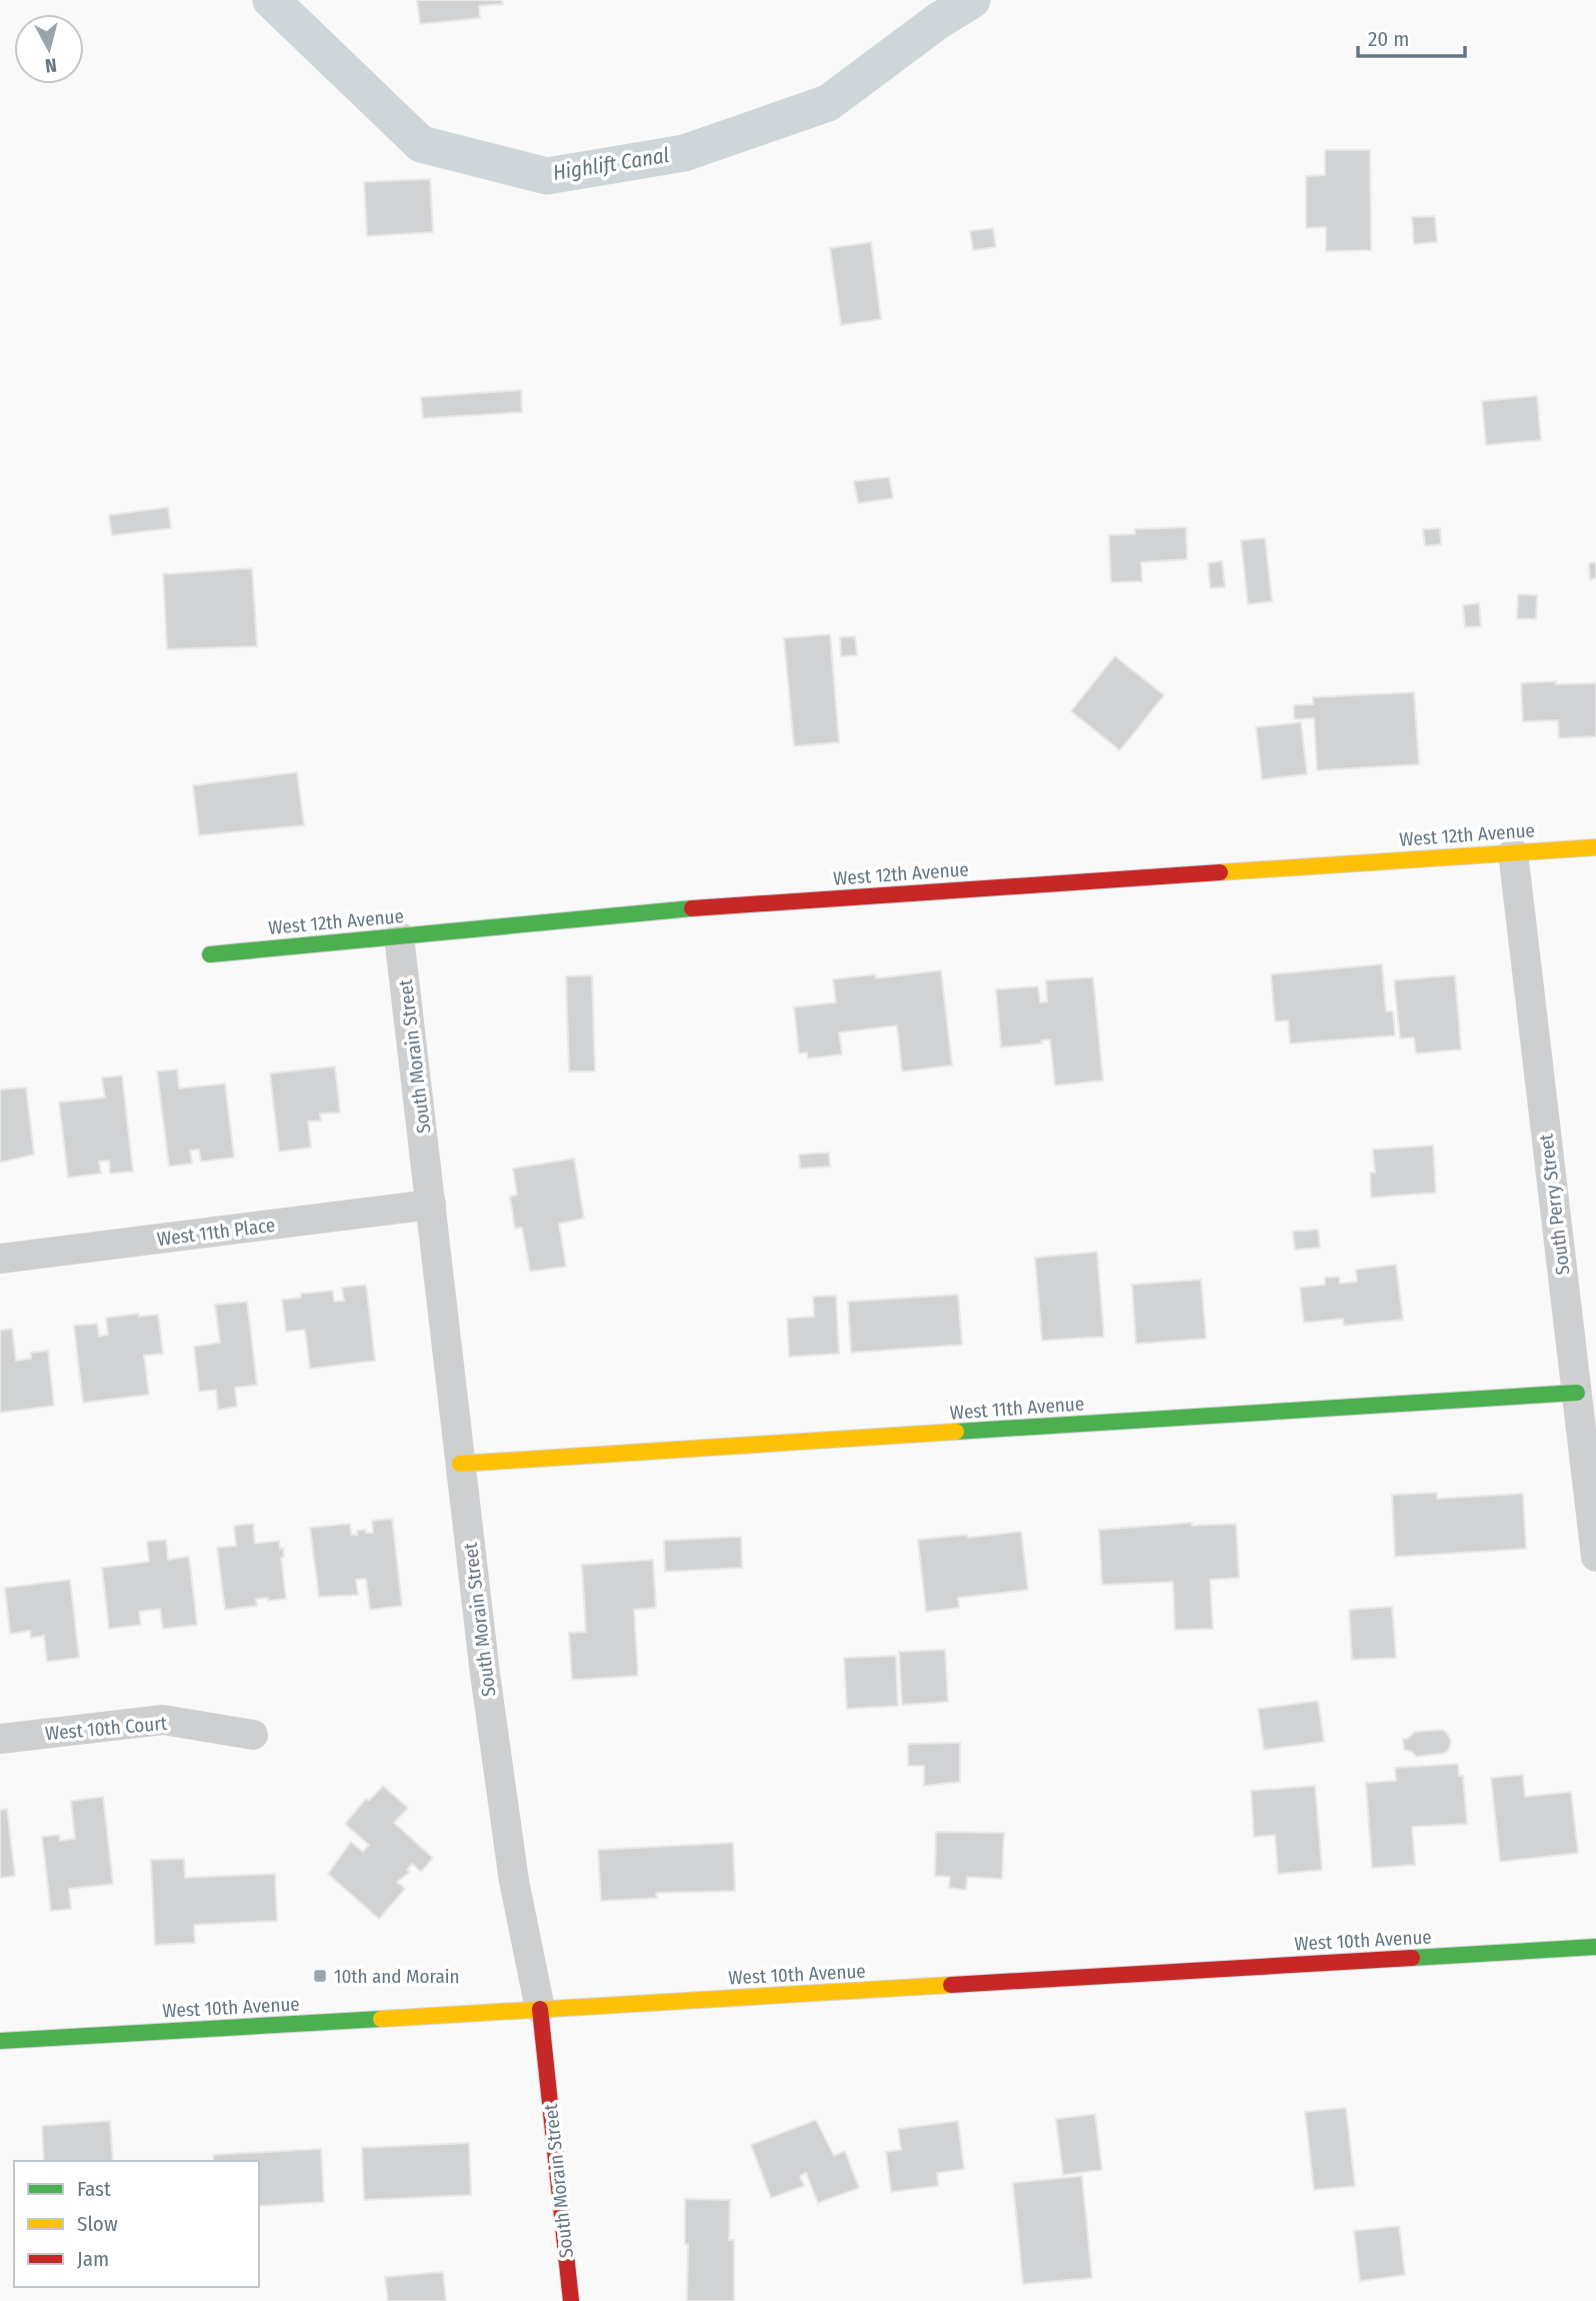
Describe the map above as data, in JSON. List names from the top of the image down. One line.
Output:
{"streets":{"street":["West 12th Avenue","South Morain Street","South Perry Street","West 11th Place","West 11th Avenue","West 10th Court","West 10th Avenue"]},"crossings":[["West 12th Avenue","South Morain Street"],["West 12th Avenue","South Perry Street"],["South Morain Street","West 11th Place"],["South Morain Street","West 11th Avenue"],["South Morain Street","West 10th Avenue"],["South Perry Street","West 11th Avenue"]],"water":["Highlift Canal"],"places":{"transit":["10th and Morain"]},"legend":["Fast","Slow","Jam"],"scale_bar":"20 m","north":"bottom"}
